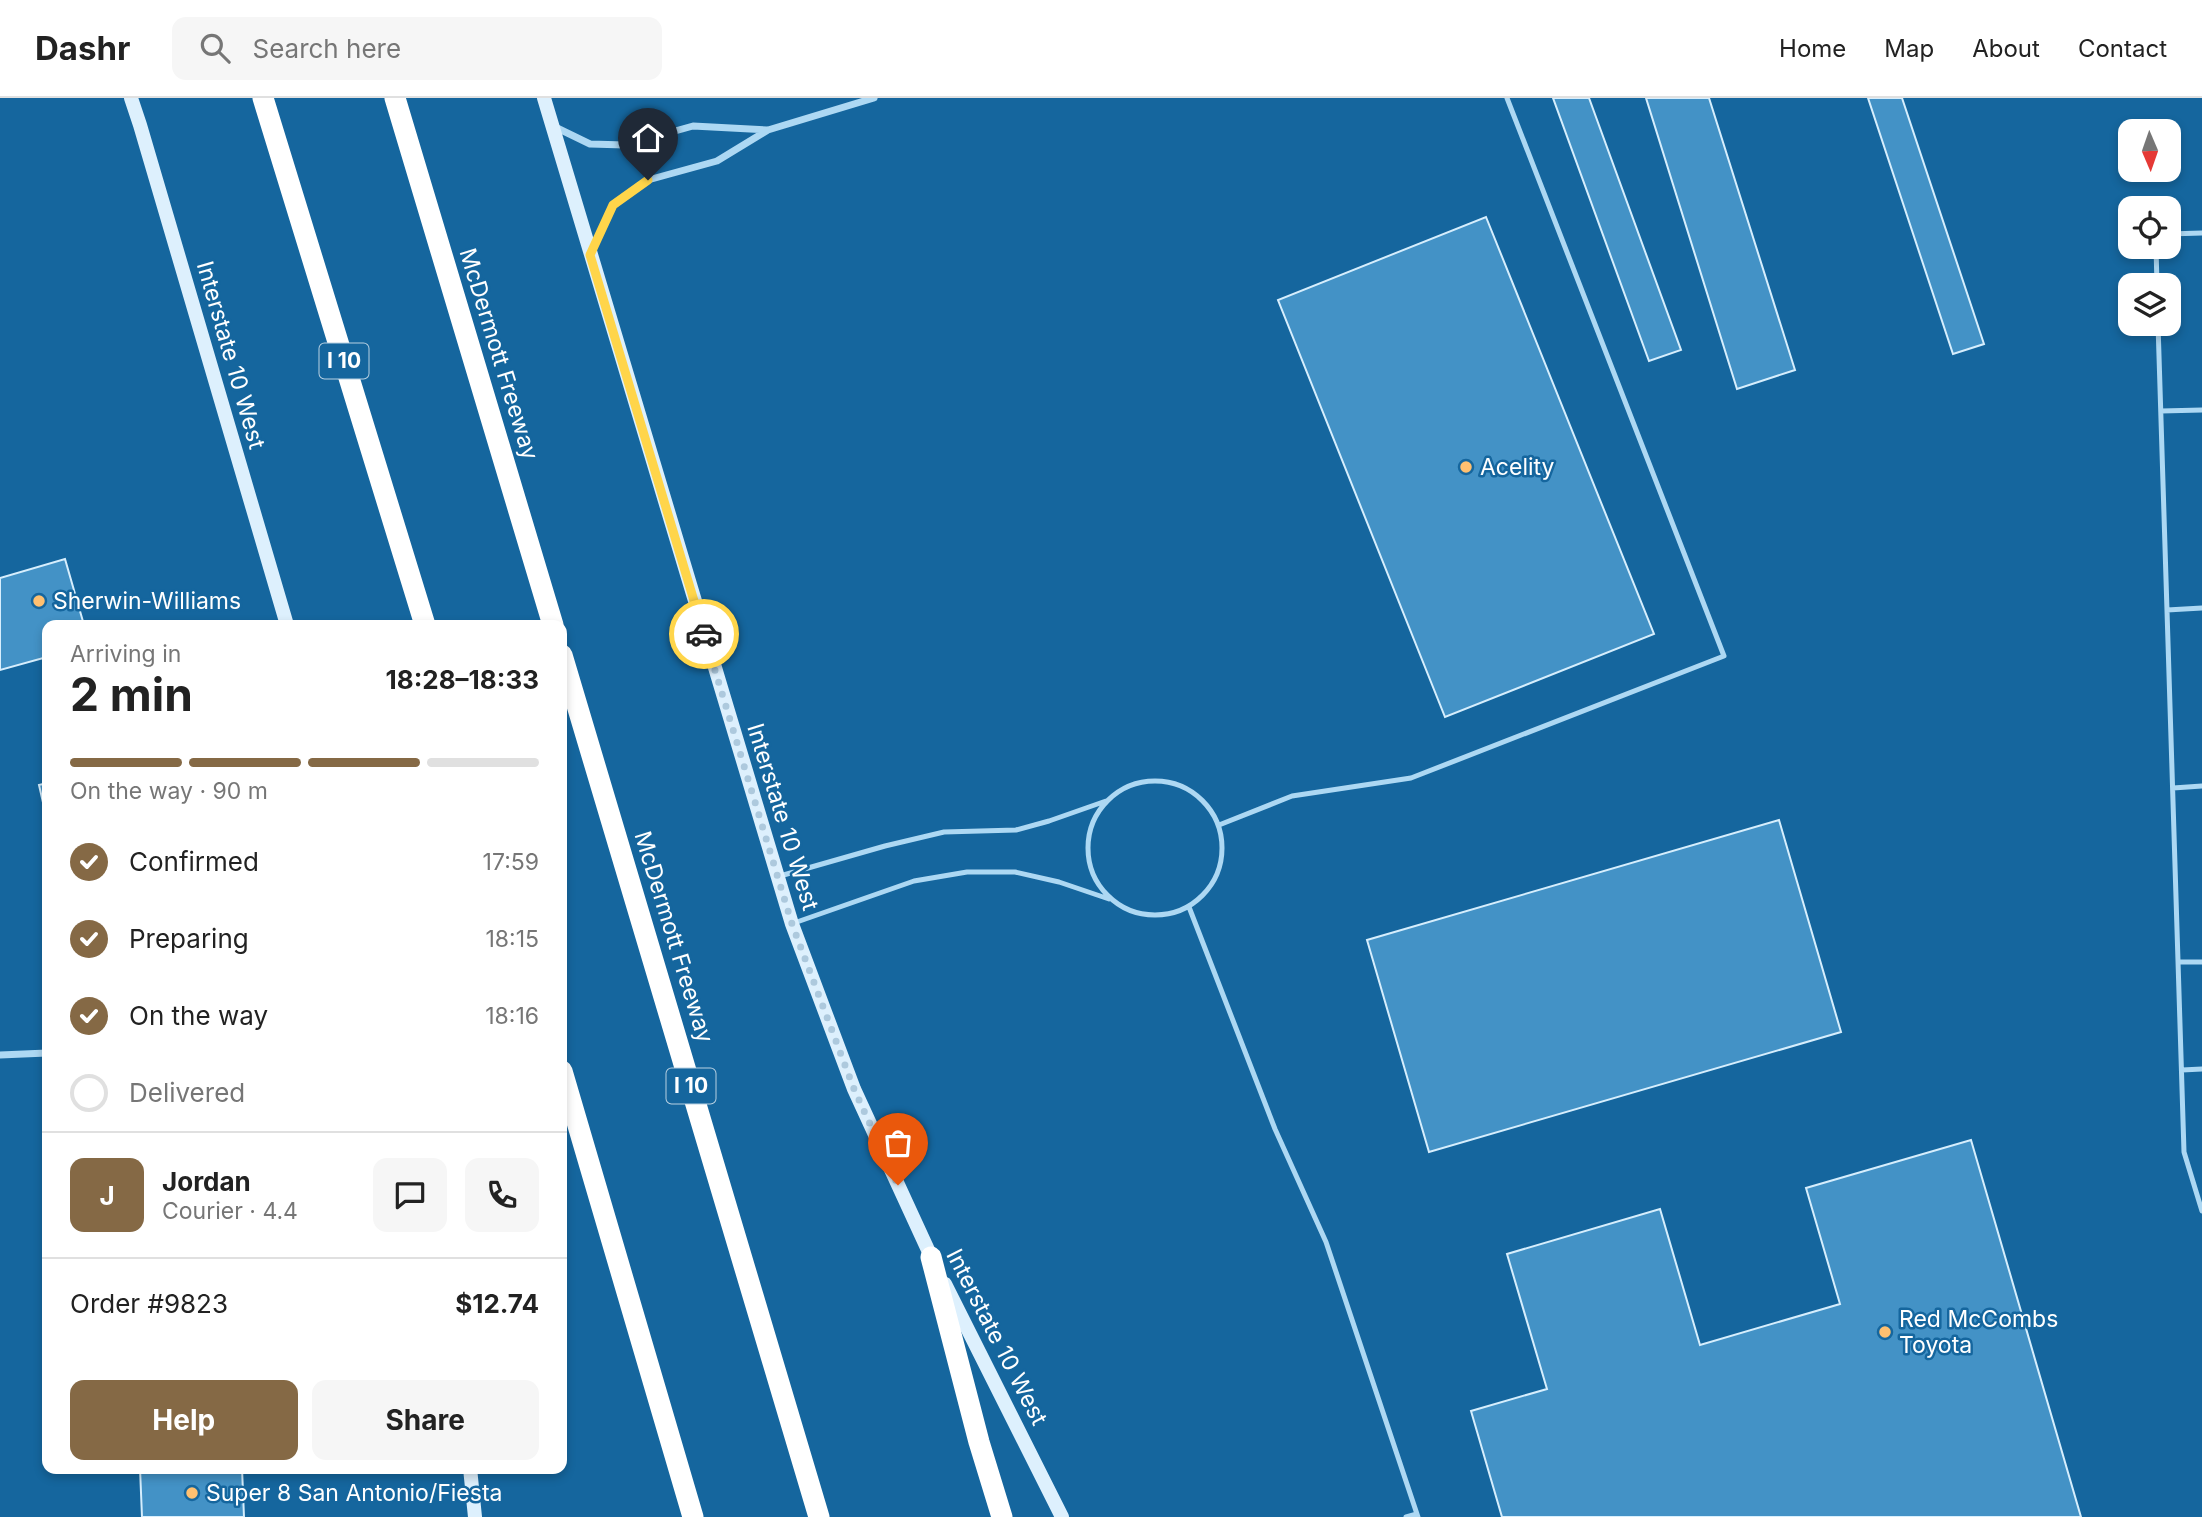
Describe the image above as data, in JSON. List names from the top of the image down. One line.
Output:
{"streets":{"highway":["McDermott Freeway","I 10"],"main road":["Interstate 10 West"]},"places":["Acelity","Sherwin-Williams","Red McCombs Toyota","Super 8 San Antonio/Fiesta"],"north":"bottom","page":{"header":"Dashr","search":"Search here","nav":["Home","Map","About","Contact"],"heading":["2 min","Arriving in","18:28–18:33"],"panel":["Jordan","Courier · 4.4","Order #9823","$12.74"],"bar":"On the way · 90 m","list":[["Confirmed","17:59"],["Preparing","18:15"],["On the way","18:16"],"Delivered"],"round":"J","buttons":["Help","Share"]}}
